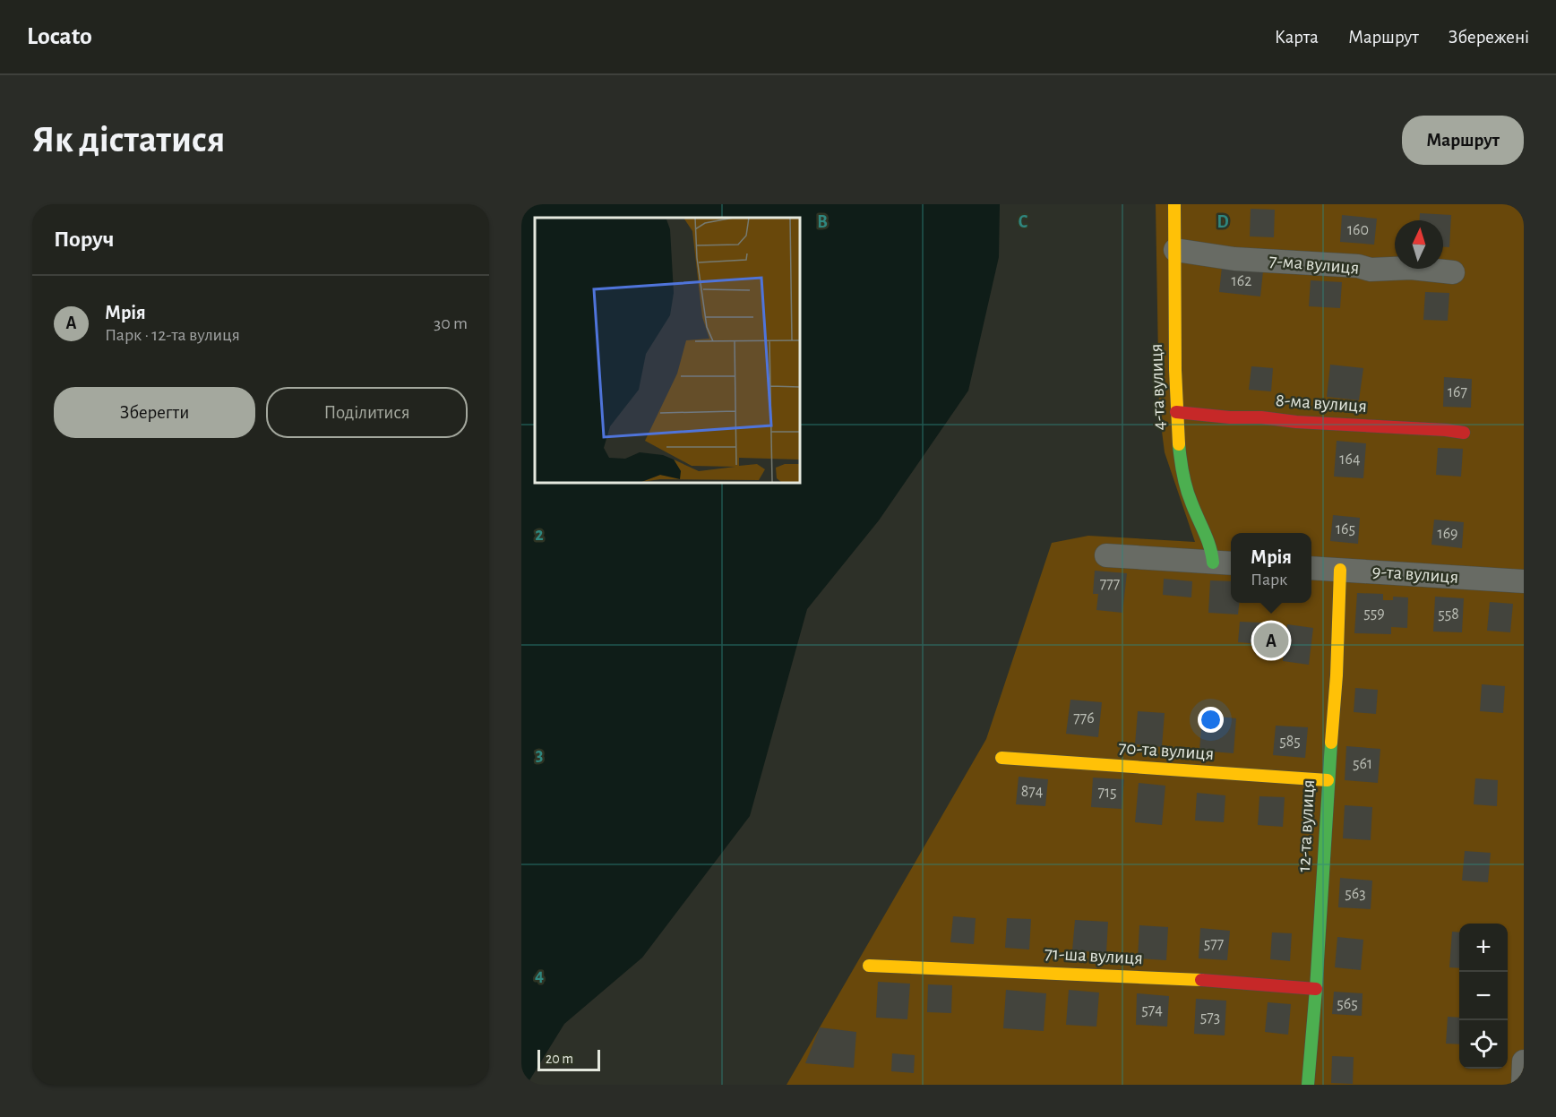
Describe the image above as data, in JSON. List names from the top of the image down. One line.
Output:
{"streets":{"street":["7-ма вулиця","4-та вулиця","8-ма вулиця","9-та вулиця","70-та вулиця","12-та вулиця","71-ша вулиця"]},"crossings":[["7-ма вулиця","4-та вулиця"],["4-та вулиця","8-ма вулиця"],["9-та вулиця","12-та вулиця"],["70-та вулиця","12-та вулиця"],["12-та вулиця","71-ша вулиця"]],"house_numbers":["160","162","167","164","165","169","777","559","558","776","585","561","874","715","563","577","565","574","573"],"scale_bar":"20 m","north":"top","page":{"header":"Locato","nav":["Карта","Маршрут","Збережені"],"buttons":["Маршрут",["Зберегти","Поділитися"]],"title":"Як дістатися","heading":"Поруч","list":[{"mark":"A","name":"Мрія","note":"Парк · 12-та вулиця","value":"30 m"}],"popup":["Мрія","Парк"],"pins":"A","map_buttons":["+","−"],"scale":"20 m"},"grid":{"columns":["B","C","D"],"rows":["2","3","4"]}}
